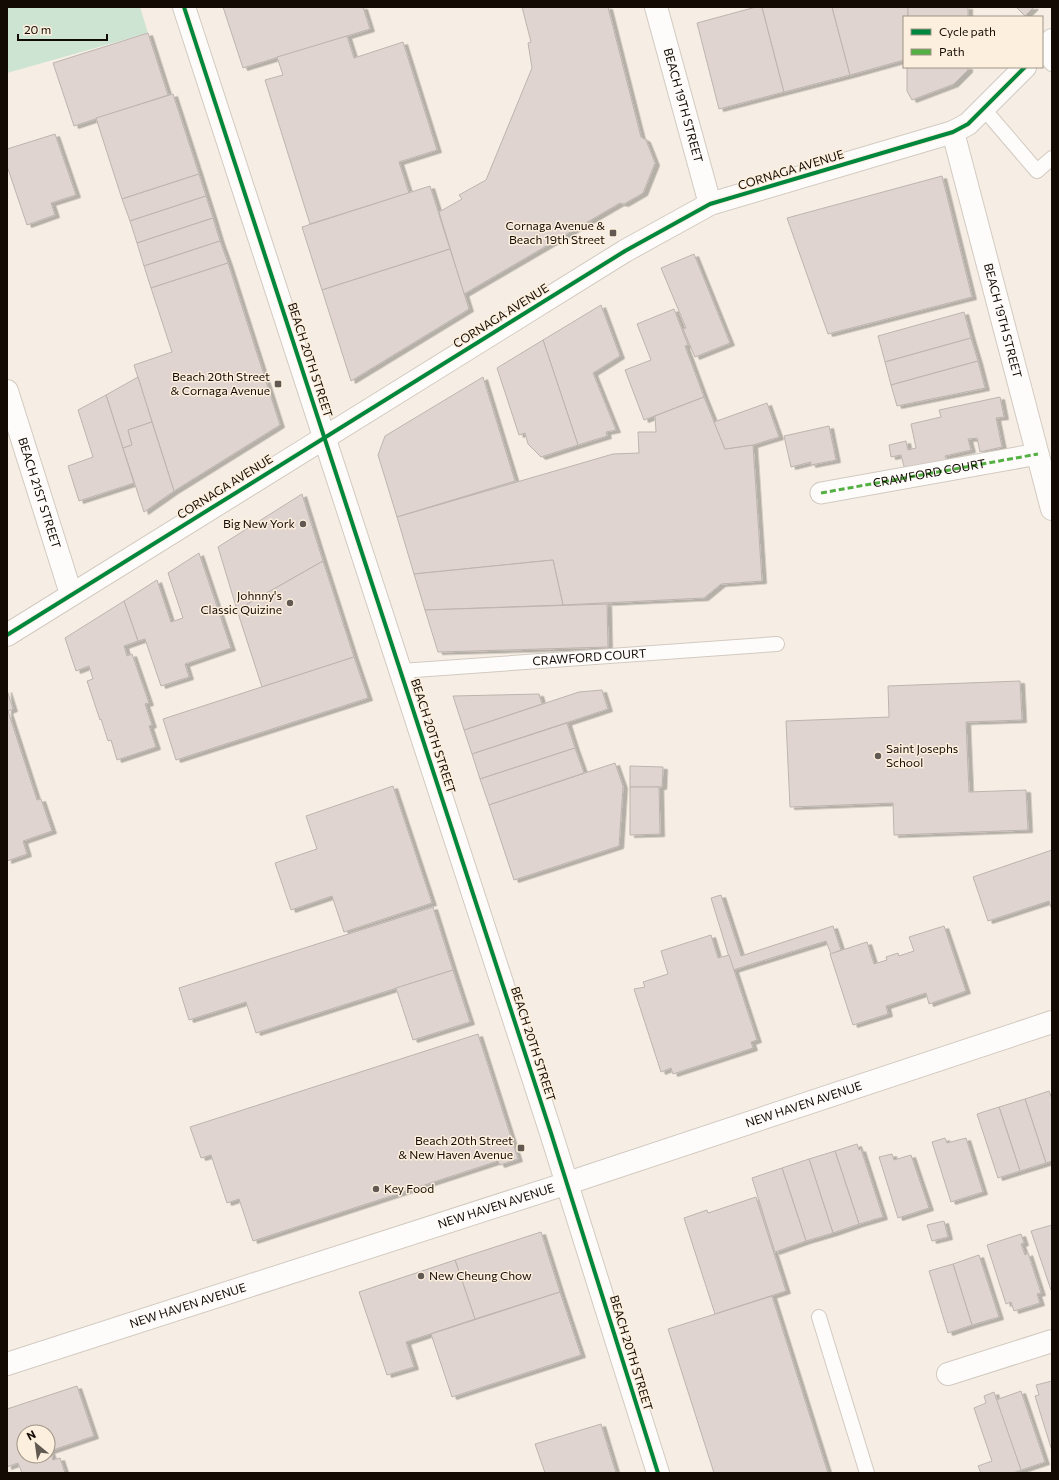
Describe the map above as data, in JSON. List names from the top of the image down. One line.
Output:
{"streets":{"street":["BEACH 19TH STREET","CORNAGA AVENUE","BEACH 20TH STREET","CRAWFORD COURT","BEACH 21ST STREET","NEW HAVEN AVENUE"]},"crossings":[["BEACH 19TH STREET","CORNAGA AVENUE"],["BEACH 19TH STREET","CRAWFORD COURT"],["CORNAGA AVENUE","BEACH 20TH STREET"],["CORNAGA AVENUE","BEACH 21ST STREET"],["BEACH 20TH STREET","CRAWFORD COURT"],["BEACH 20TH STREET","NEW HAVEN AVENUE"]],"places":{"transit":["Cornaga Avenue & Beach 19th Street","Beach 20th Street & Cornaga Avenue","Beach 20th Street & New Haven Avenue"],"other":["Big New York","Johnny's Classic Quizine","Saint Josephs School","Key Food","New Cheung Chow"]},"legend":["Cycle path","Path"],"scale_bar":"20 m","north":"top left"}
